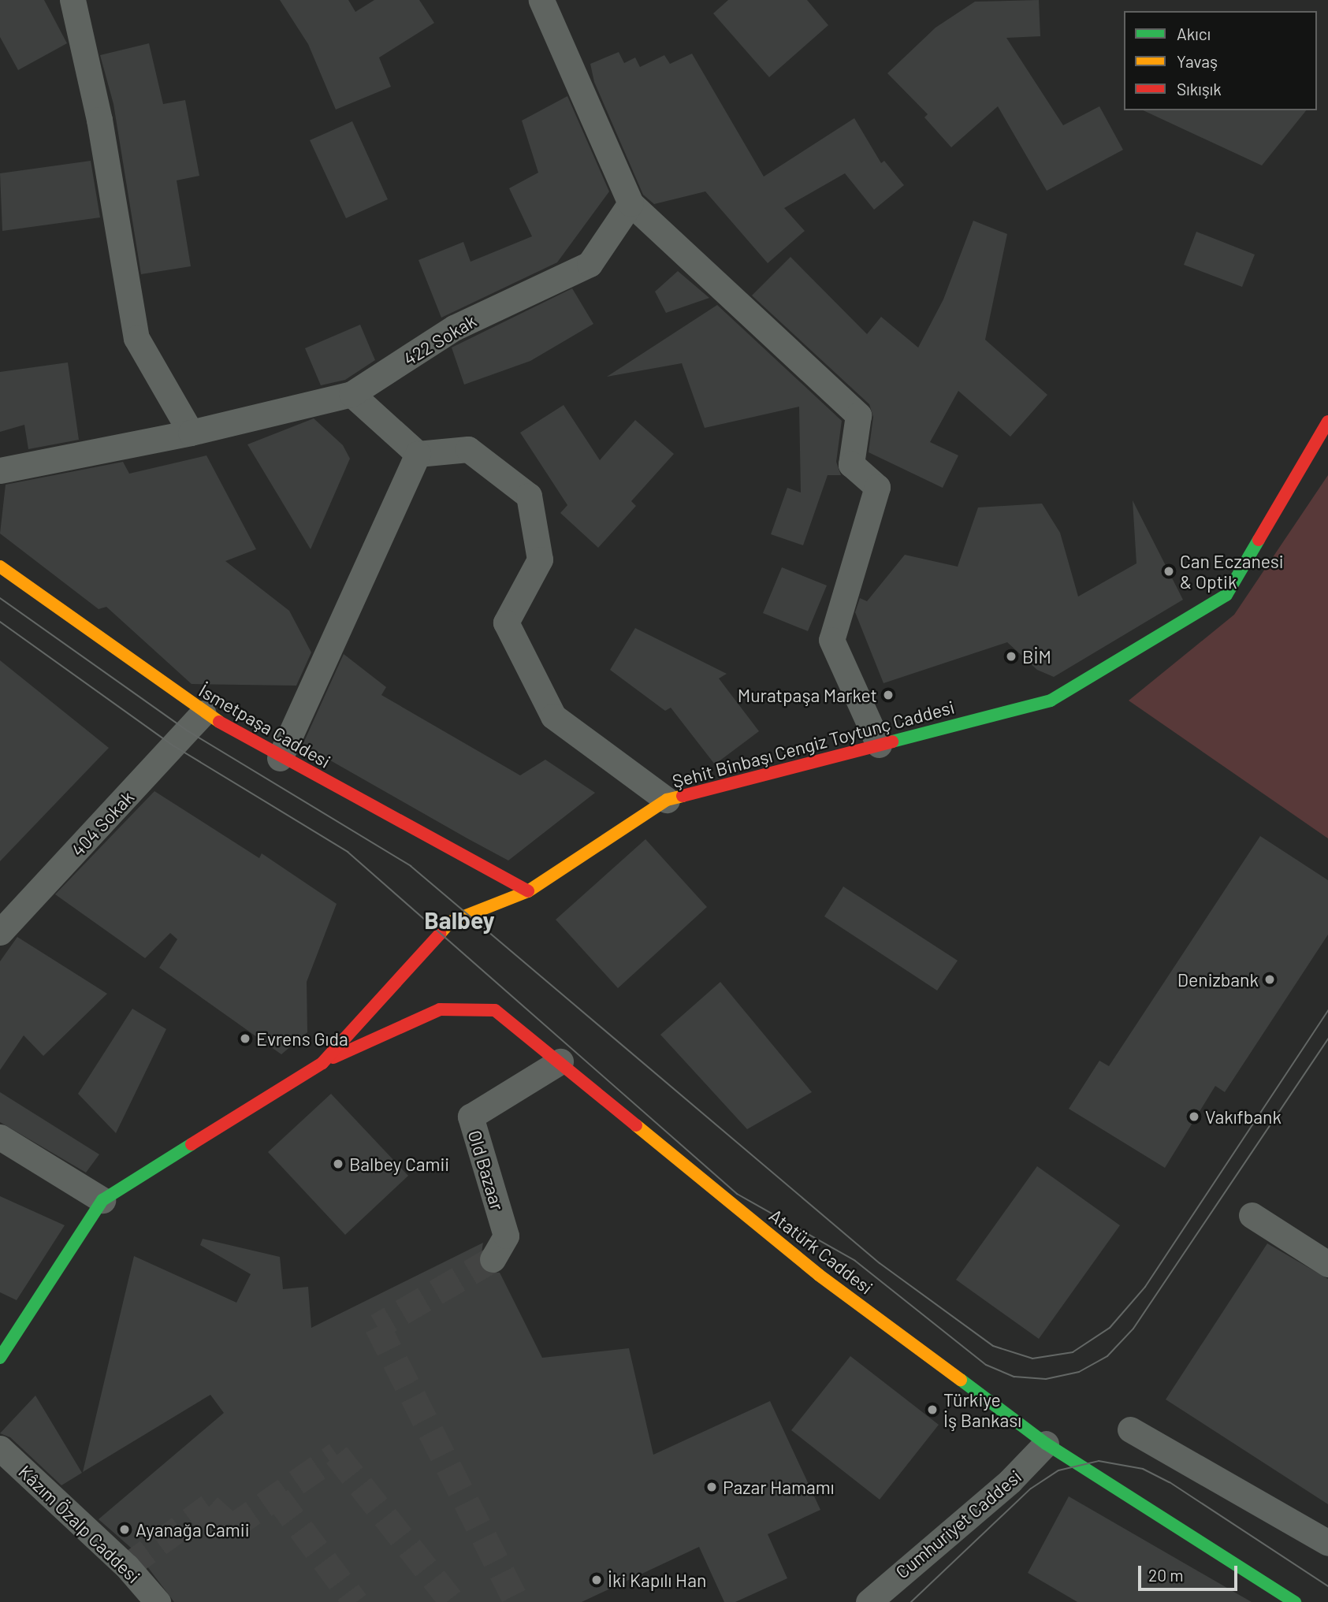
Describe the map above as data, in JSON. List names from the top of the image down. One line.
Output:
{"streets":{"street":["422 Sokak","İsmetpaşa Caddesi","Şehit Binbaşı Cengiz Toytunç Caddesi","404 Sokak","Old Bazaar","Atatürk Caddesi","Kâzım Özalp Caddesi","Cumhuriyet Caddesi"]},"crossings":[["İsmetpaşa Caddesi","Şehit Binbaşı Cengiz Toytunç Caddesi"],["İsmetpaşa Caddesi","404 Sokak"],["Şehit Binbaşı Cengiz Toytunç Caddesi","Atatürk Caddesi"],["Old Bazaar","Atatürk Caddesi"],["Atatürk Caddesi","Cumhuriyet Caddesi"]],"districts":["Balbey"],"places":["Can Eczanesi & Optik","BİM","Muratpaşa Market","Denizbank","Evrens Gıda","Vakıfbank","Balbey Camii","Türkiye İş Bankası","Pazar Hamamı","Ayanağa Camii","İki Kapılı Han"],"legend":["Akıcı","Yavaş","Sıkışık"],"scale_bar":"20 m"}
